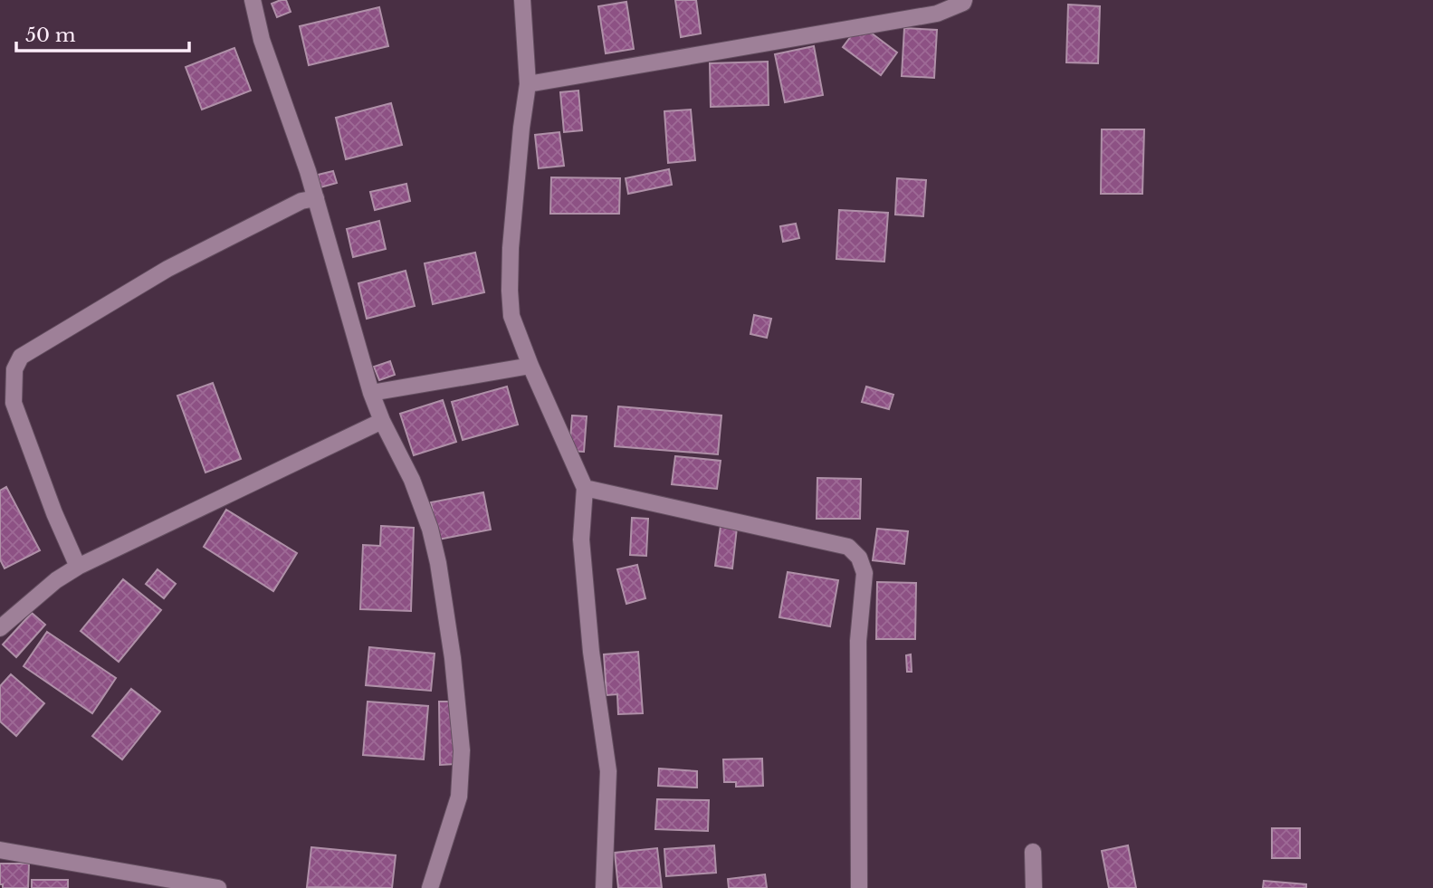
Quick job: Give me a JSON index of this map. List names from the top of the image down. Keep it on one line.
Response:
{"scale_bar":"50 m"}
